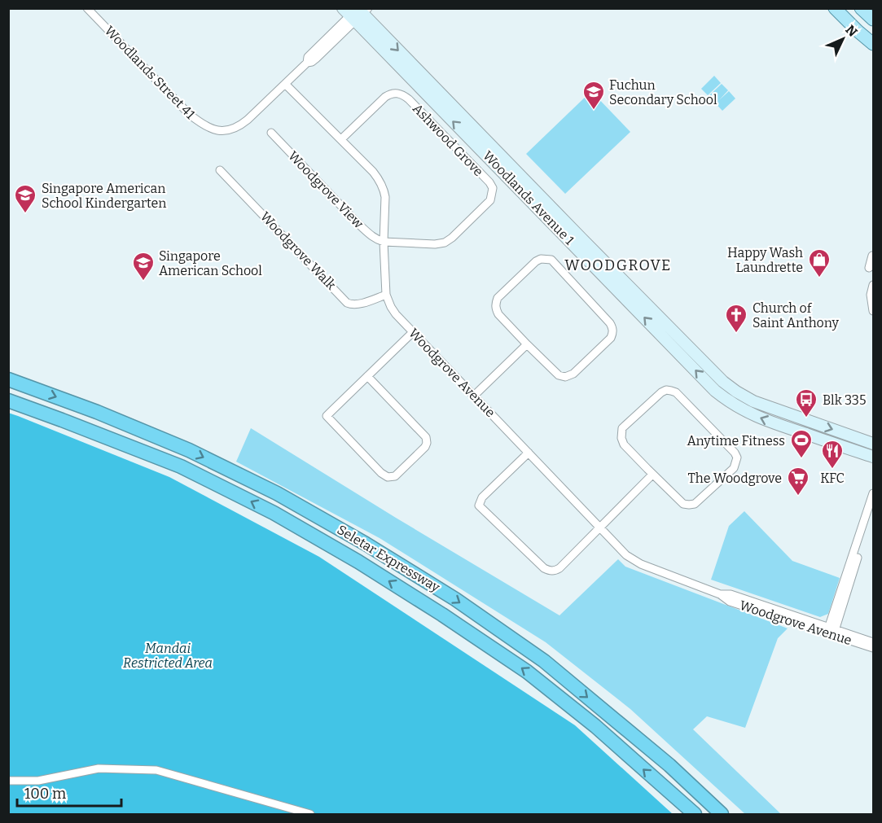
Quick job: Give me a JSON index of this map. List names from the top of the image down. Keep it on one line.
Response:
{"streets":{"highway":["Seletar Expressway"],"main road":["Woodlands Avenue 1"],"street":["Woodlands Street 41","Ashwood Grove","Woodgrove View","Woodgrove Walk","Woodgrove Avenue"]},"crossings":[["Woodlands Street 41","Woodlands Avenue 1"],["Woodlands Street 41","Woodgrove Avenue"],["Ashwood Grove","Woodgrove View"],["Ashwood Grove","Woodgrove Avenue"],["Woodgrove View","Woodgrove Avenue"],["Woodgrove Walk","Woodgrove Avenue"]],"districts":["WOODGROVE"],"parks":["Mandai Restricted Area"],"places":{"school or university":["Fuchun Secondary School","Singapore American School Kindergarten","Singapore American School"],"shop":["Happy Wash Laundrette"],"church":["Church of Saint Anthony"],"bus stop":["Blk 335"],"sports":["Anytime Fitness"],"restaurant":["KFC"],"supermarket":["The Woodgrove"]},"scale_bar":"100 m","north":"top right"}
